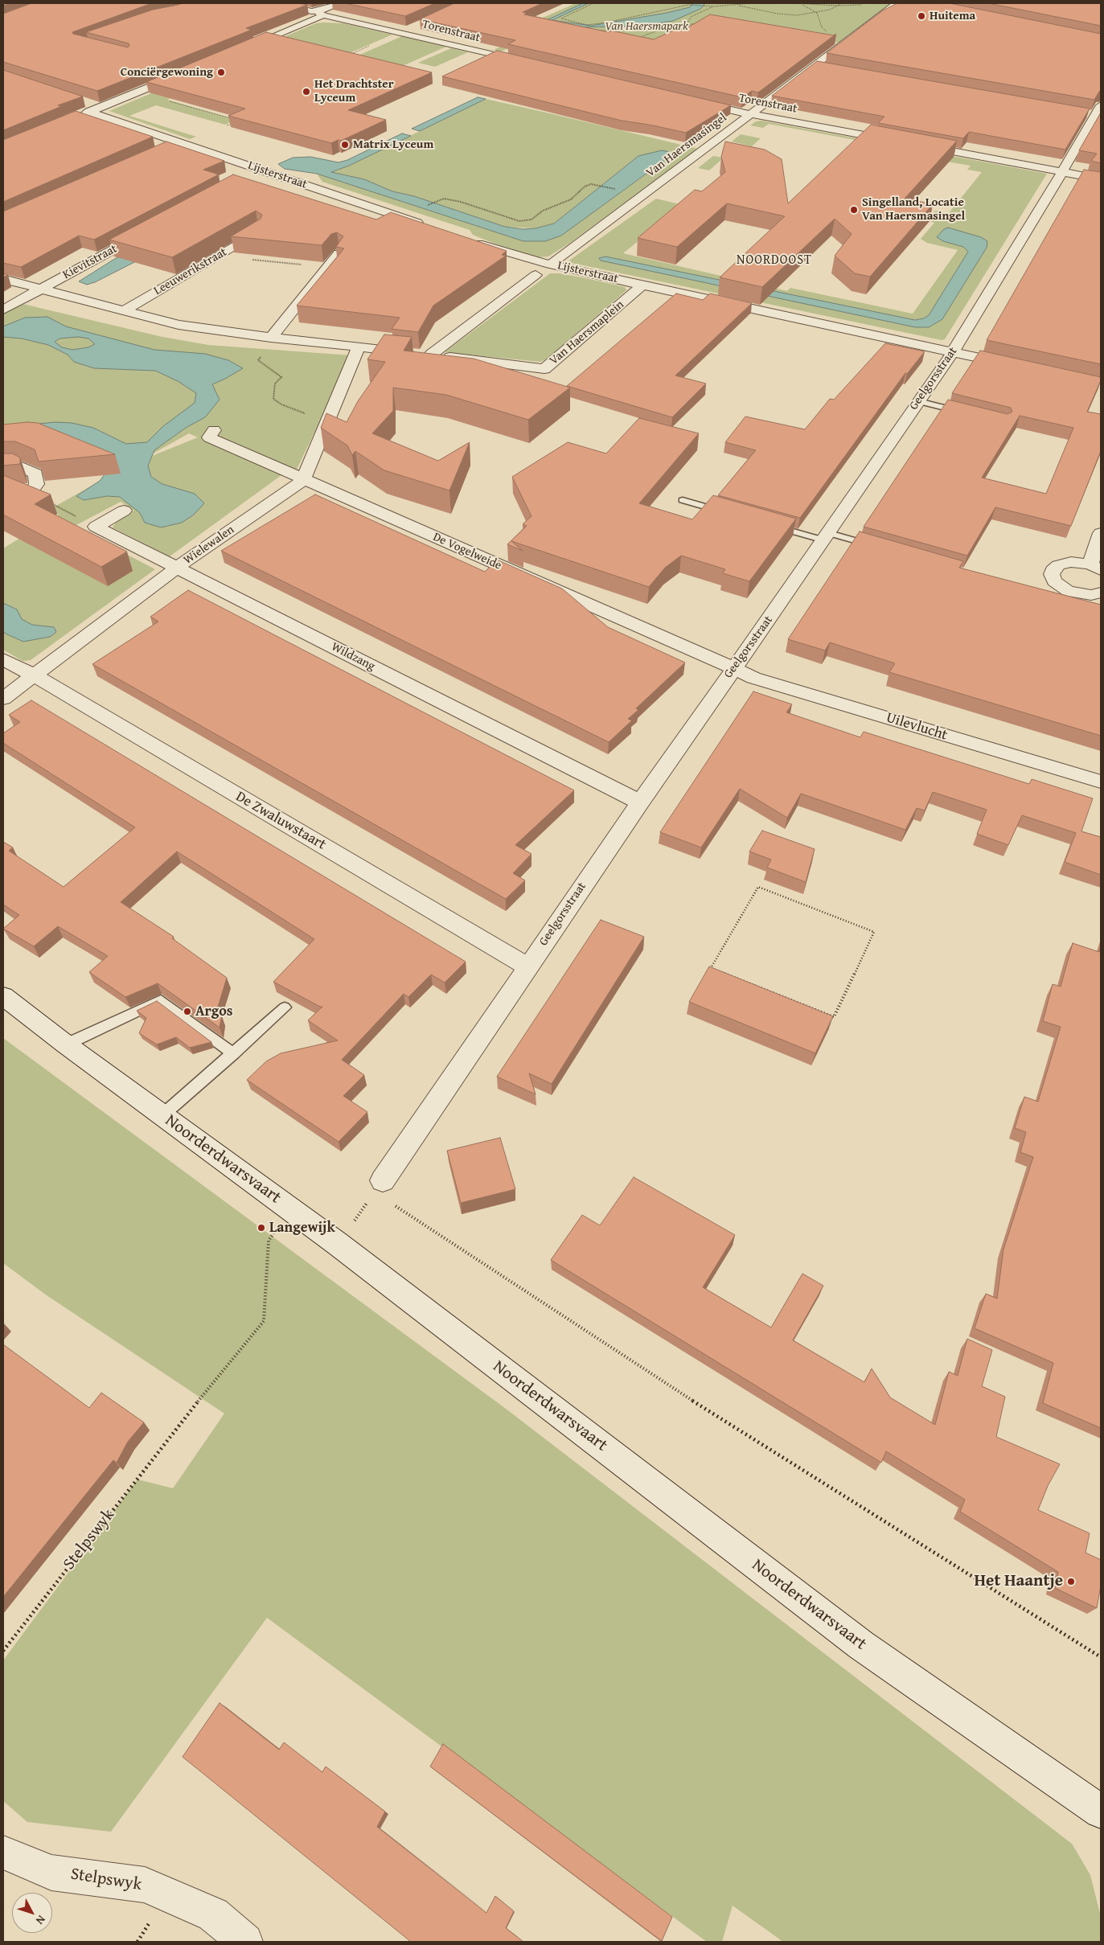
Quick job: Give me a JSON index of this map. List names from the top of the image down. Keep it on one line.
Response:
{"streets":{"street":["Torenstraat","Van Haersmasingel","Lijsterstraat","Kievitstraat","Leeuwerikstraat","Van Haersmaplein","Geelgorsstraat","Wielewalen","De Vogelweide","Wildzang","Uilevlucht","De Zwaluwstaart","Noorderdwarsvaart","Stelpswyk"]},"crossings":[["Torenstraat","Van Haersmasingel"],["Van Haersmasingel","Lijsterstraat"],["Lijsterstraat","Van Haersmaplein"],["Lijsterstraat","Geelgorsstraat"],["Geelgorsstraat","De Vogelweide"],["Geelgorsstraat","Wildzang"],["Geelgorsstraat","Uilevlucht"],["Geelgorsstraat","De Zwaluwstaart"],["Wielewalen","De Vogelweide"],["Wielewalen","Wildzang"],["Wielewalen","De Zwaluwstaart"],["De Vogelweide","Uilevlucht"],["Noorderdwarsvaart","Stelpswyk"]],"districts":["NOORDOOST"],"parks":["Van Haersmapark"],"places":["Huitema","Conciërgewoning","Het Drachtster Lyceum","Matrix Lyceum","Singelland, Locatie Van Haersmasingel","Argos","Langewijk","Het Haantje"],"north":"bottom right"}
